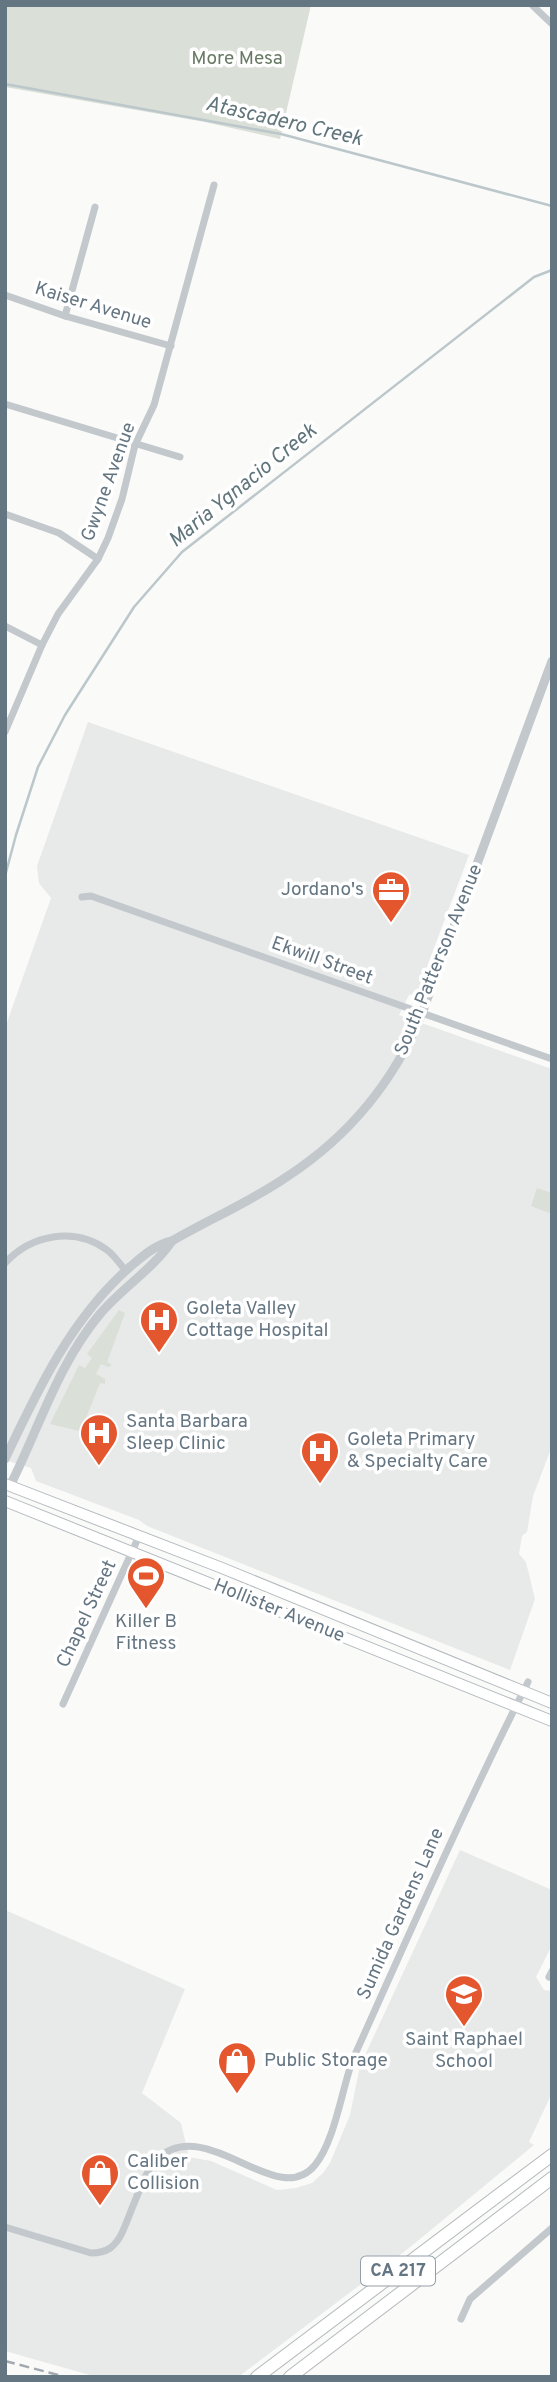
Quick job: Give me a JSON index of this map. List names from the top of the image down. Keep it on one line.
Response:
{"streets":{"highway":["CA 217"],"main road":["Hollister Avenue"],"street":["Kaiser Avenue","Gwyne Avenue","South Patterson Avenue","Ekwill Street","Chapel Street","Sumida Gardens Lane"]},"crossings":[["Kaiser Avenue","Gwyne Avenue"],["South Patterson Avenue","Ekwill Street"],["South Patterson Avenue","Hollister Avenue"],["Hollister Avenue","Chapel Street"],["Hollister Avenue","Sumida Gardens Lane"]],"water":["Atascadero Creek","Maria Ygnacio Creek"],"parks":["More Mesa"],"places":{"office":["Jordano's"],"hospital":["Goleta Valley Cottage Hospital","Santa Barbara Sleep Clinic","Goleta Primary & Specialty Care"],"sports":["Killer B Fitness"],"school or university":["Saint Raphael School"],"shop":["Public Storage","Caliber Collision"]}}
